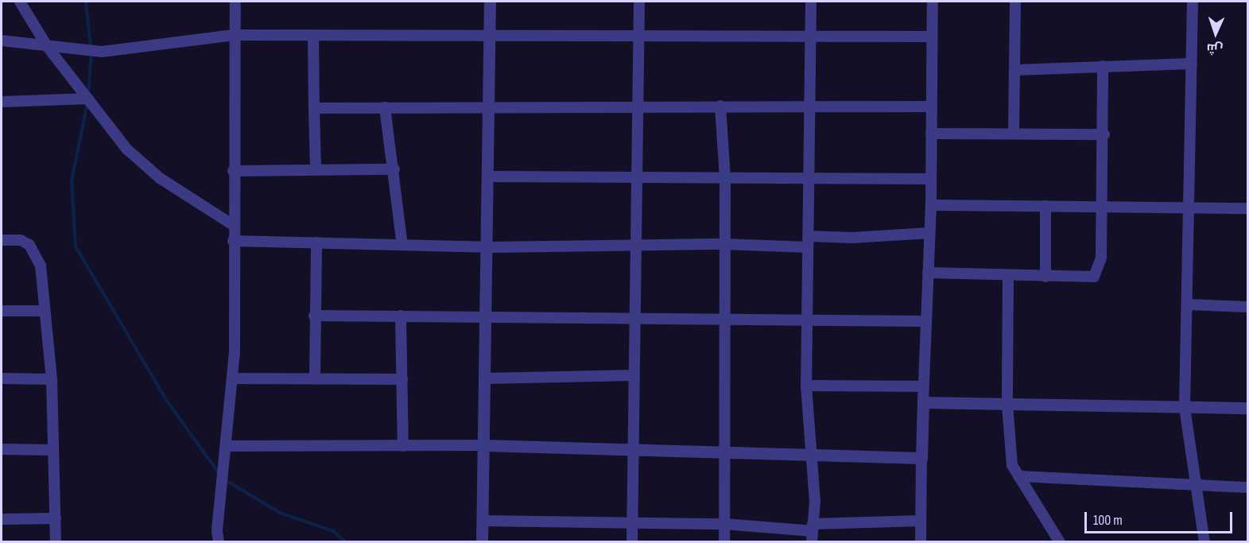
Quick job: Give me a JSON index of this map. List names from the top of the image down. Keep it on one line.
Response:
{"scale_bar":"100 m","north":"bottom"}
